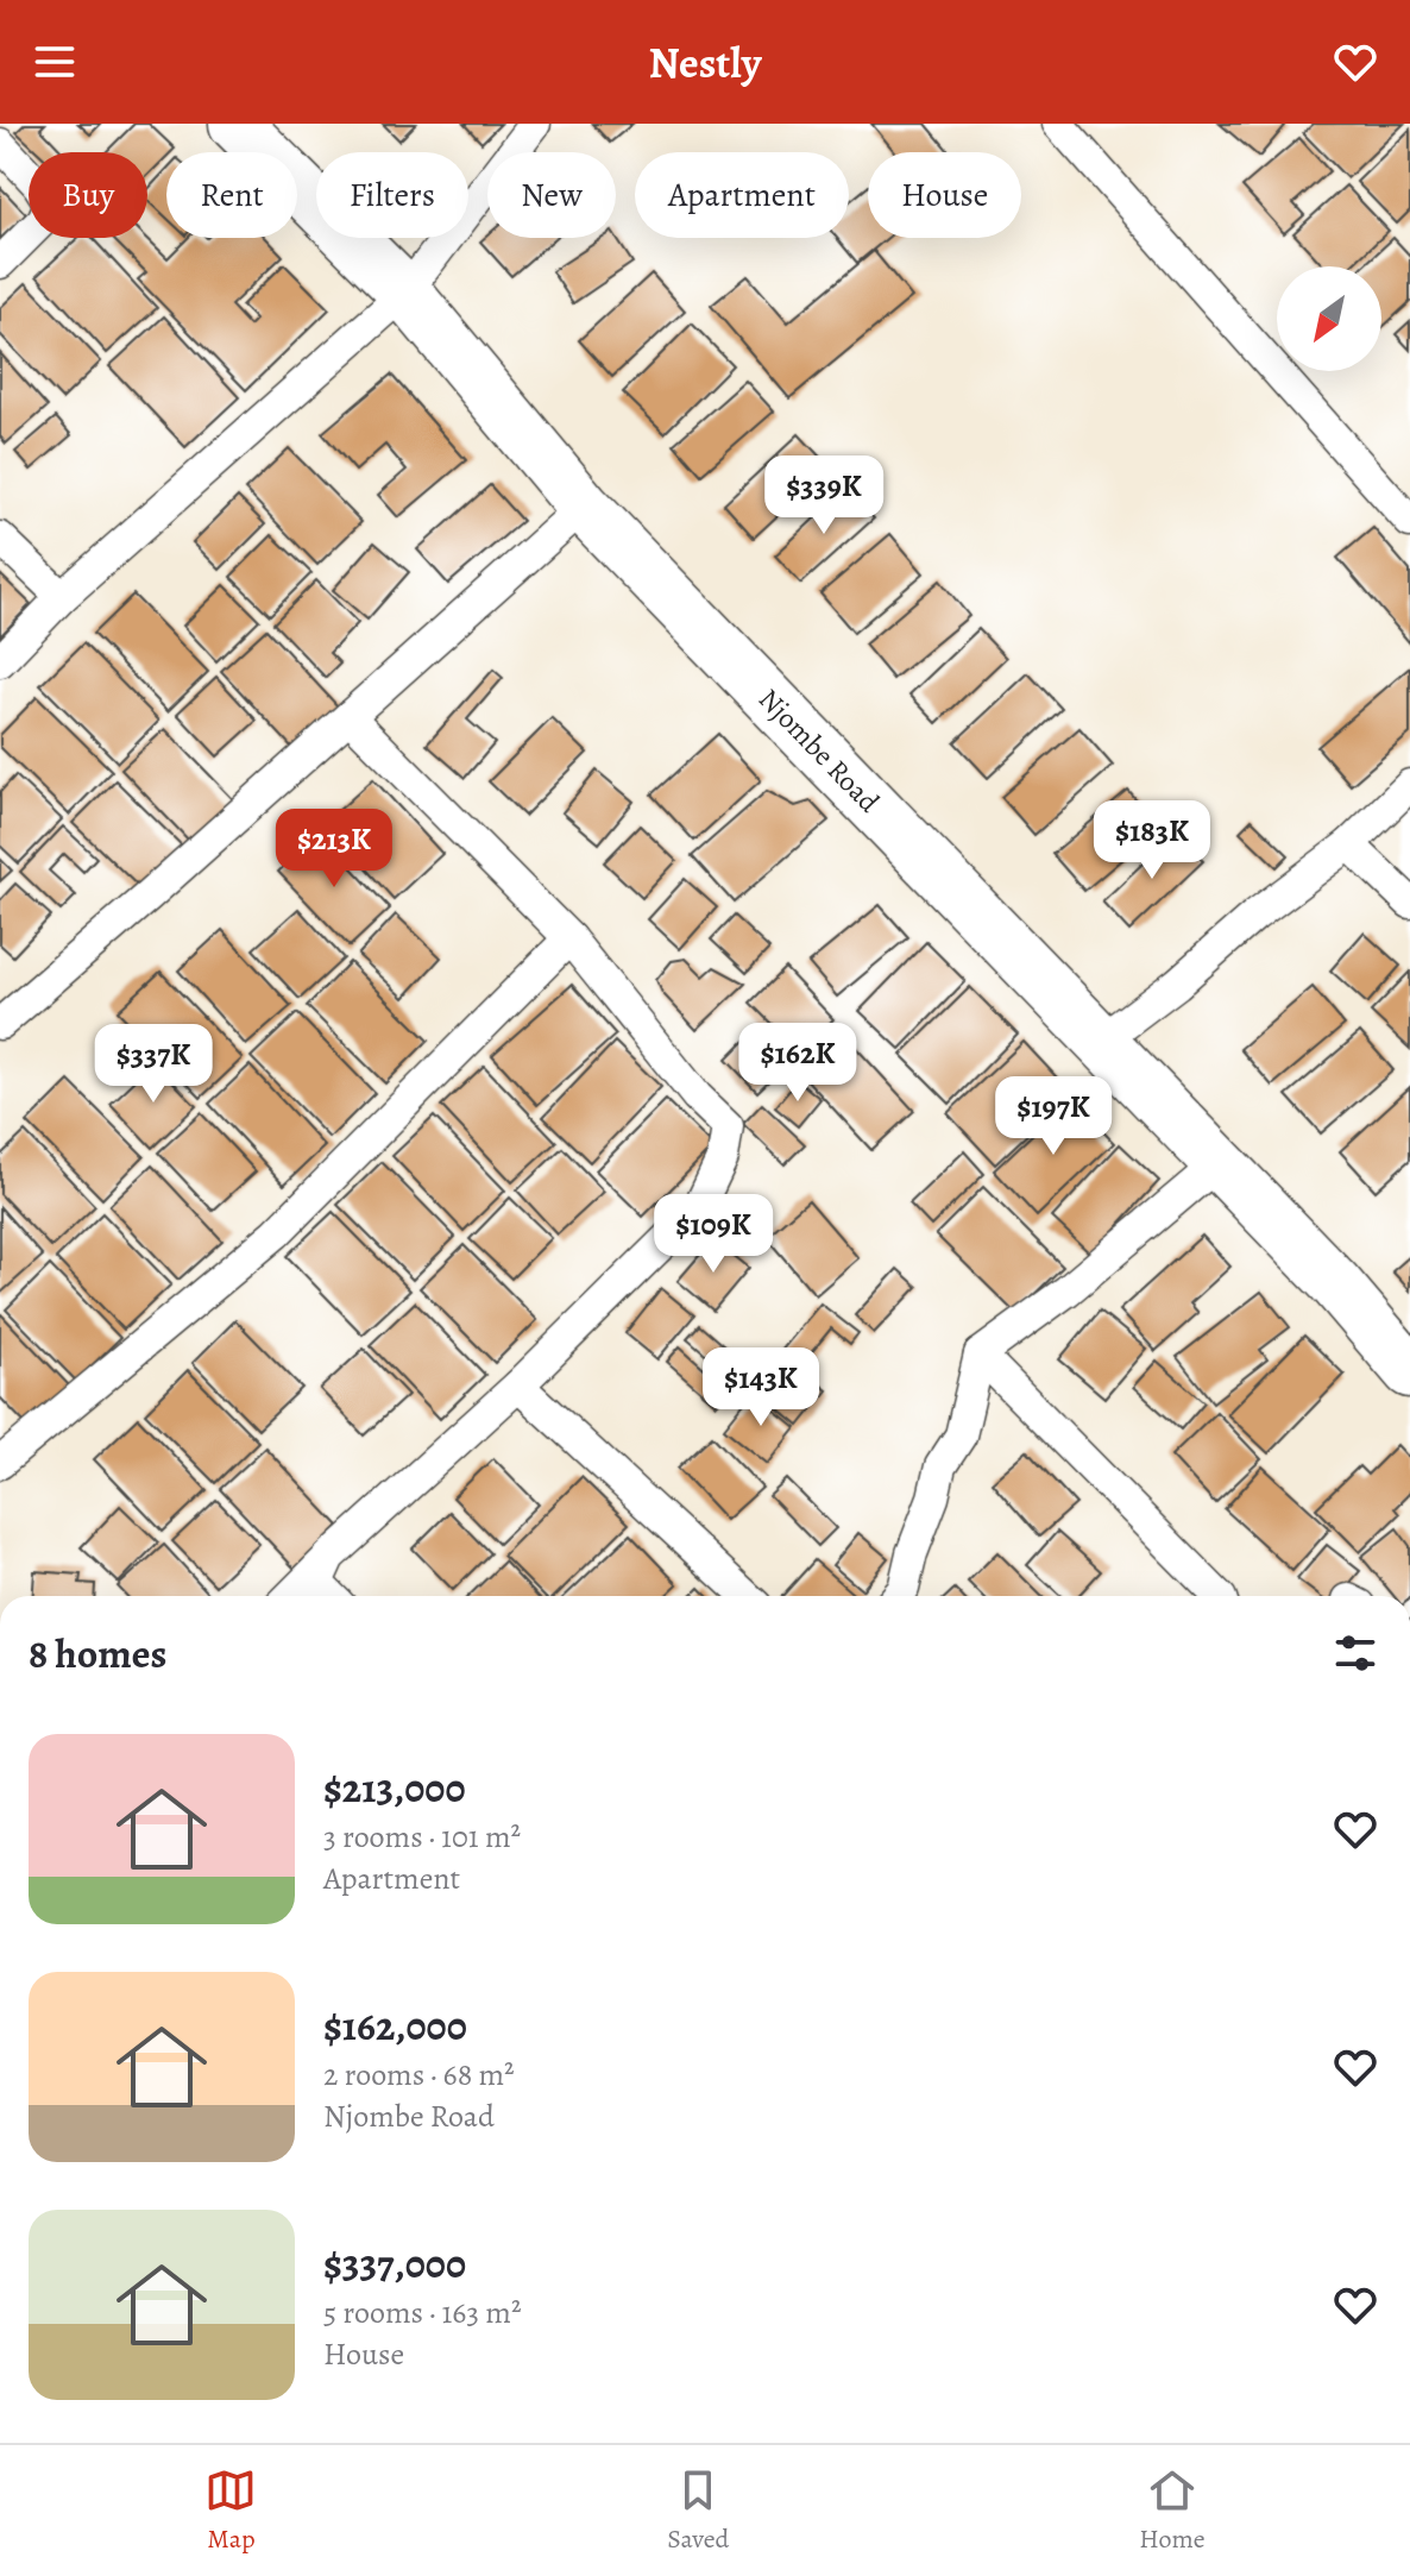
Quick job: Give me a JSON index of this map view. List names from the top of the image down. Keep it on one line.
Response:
{"streets":{"highway":["Njombe Road"]},"north":"bottom left","page":{"header":"Nestly","chip":["Buy","Rent","Filters","New","Apartment","House"],"price":["$339K","$183K","$213K","$162K","$337K","$197K","$109K","$143K"],"heading":"8 homes","list":[{"name":"$213,000","note":"3 rooms · 101 m² · Apartment"},{"name":"$162,000","note":"2 rooms · 68 m² · Njombe Road"},{"name":"$337,000","note":"5 rooms · 163 m² · House"}],"tabs":["Map","Saved","Home"]}}
